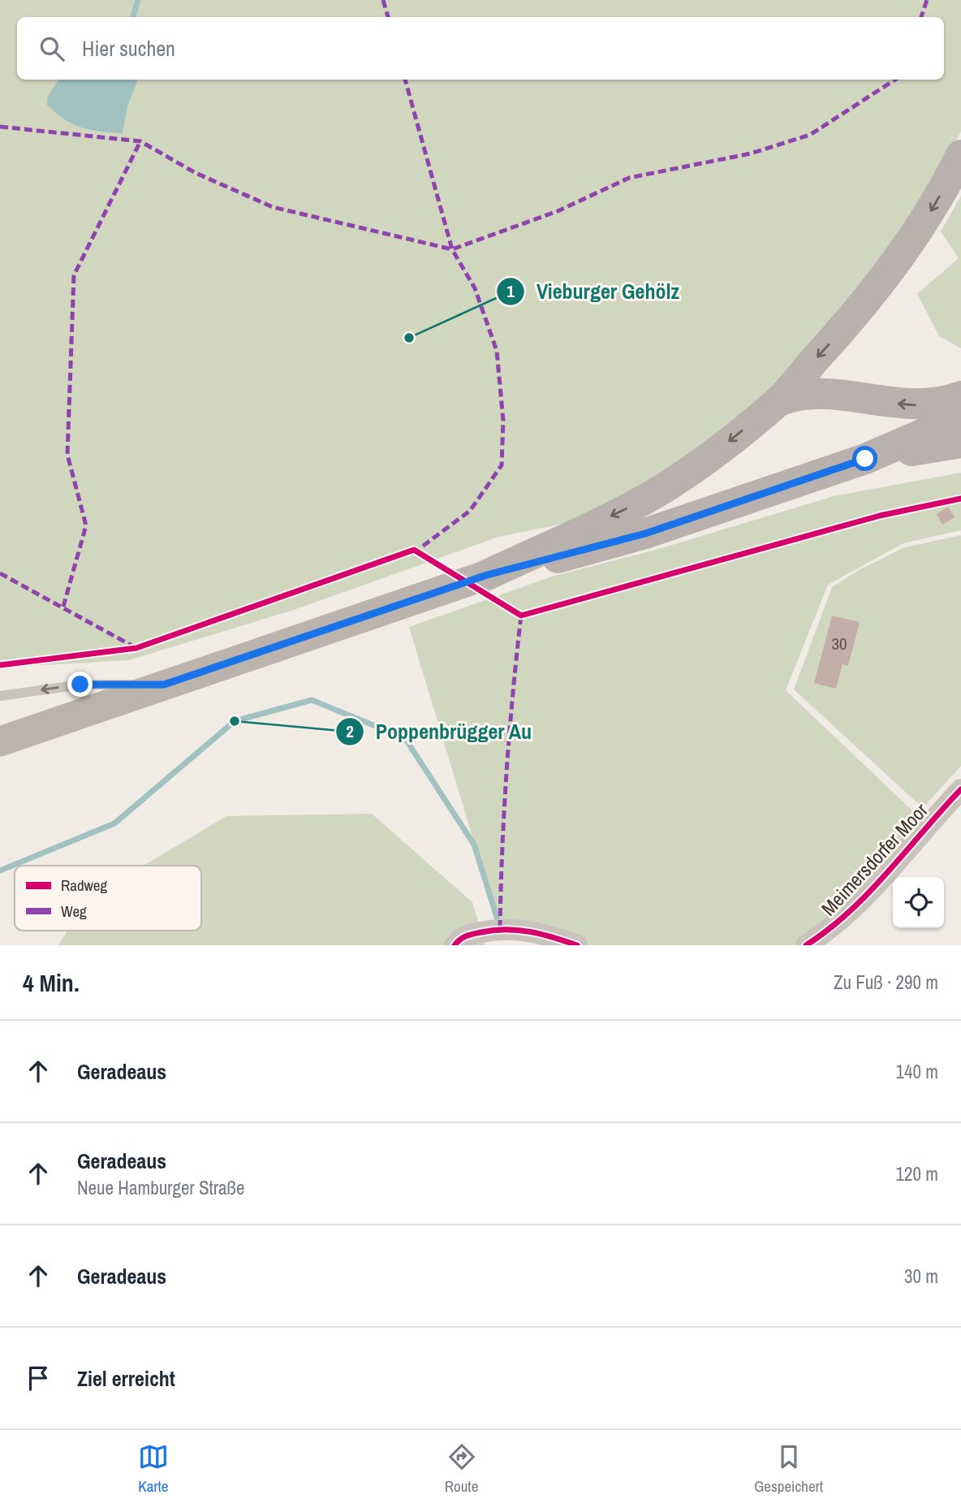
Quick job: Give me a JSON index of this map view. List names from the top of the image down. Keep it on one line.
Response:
{"streets":{"street":["Meimersdorfer Moor"]},"places":["Vieburger Gehölz","Poppenbrügger Au"],"house_numbers":["30"],"legend":["Radweg","Weg"],"page":{"search":"Hier suchen","heading":["4 Min.","Zu Fuß · 290 m"],"list":[["Geradeaus","140 m"],["Geradeaus","Neue Hamburger Straße","120 m"],["Geradeaus","30 m"],"Ziel erreicht"],"nav":["Karte","Route","Gespeichert"]}}
